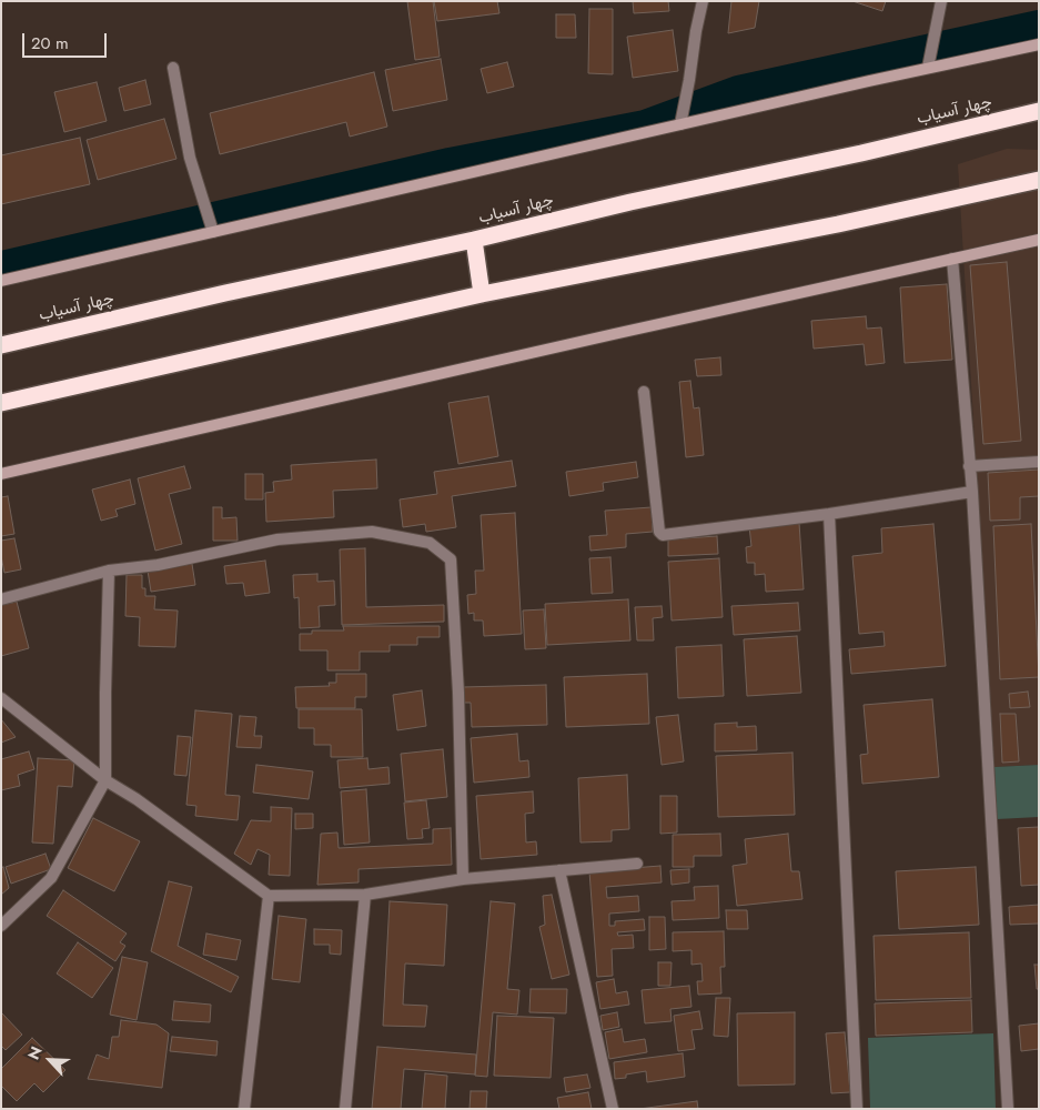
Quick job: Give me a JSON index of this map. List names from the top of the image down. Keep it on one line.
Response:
{"streets":{"highway":["چهار آسیاب"]},"scale_bar":"20 m","north":"top left"}
